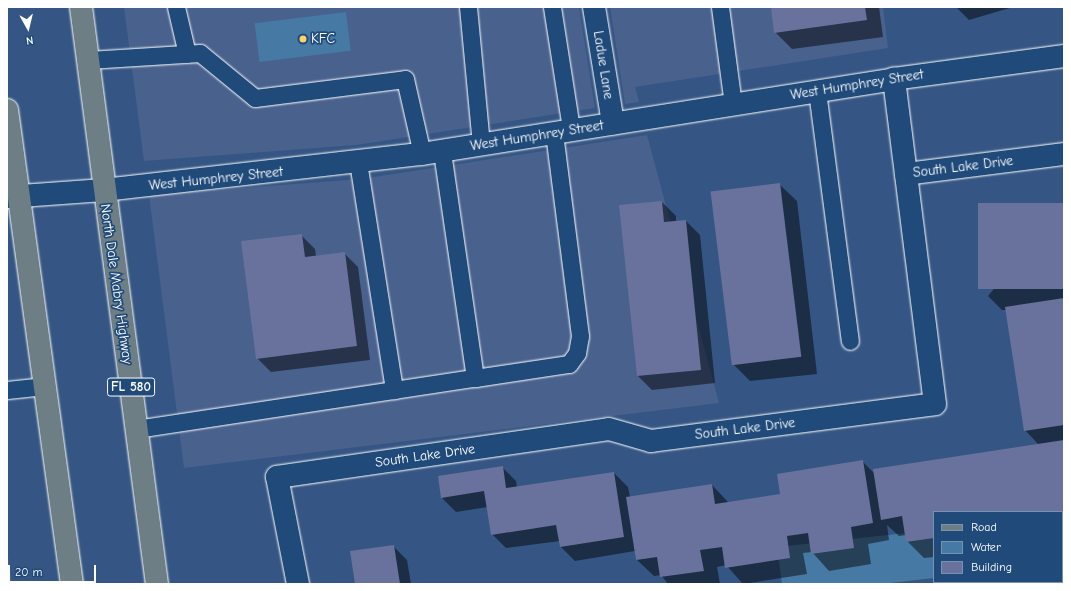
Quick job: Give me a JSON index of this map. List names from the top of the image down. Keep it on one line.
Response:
{"streets":{"main road":["North Dale Mabry Highway","FL 580"],"street":["Ladue Lane","West Humphrey Street","South Lake Drive"]},"crossings":[["Ladue Lane","West Humphrey Street"],["West Humphrey Street","North Dale Mabry Highway"]],"places":["KFC"],"legend":["Road","Water","Building"],"scale_bar":"20 m","north":"bottom"}
